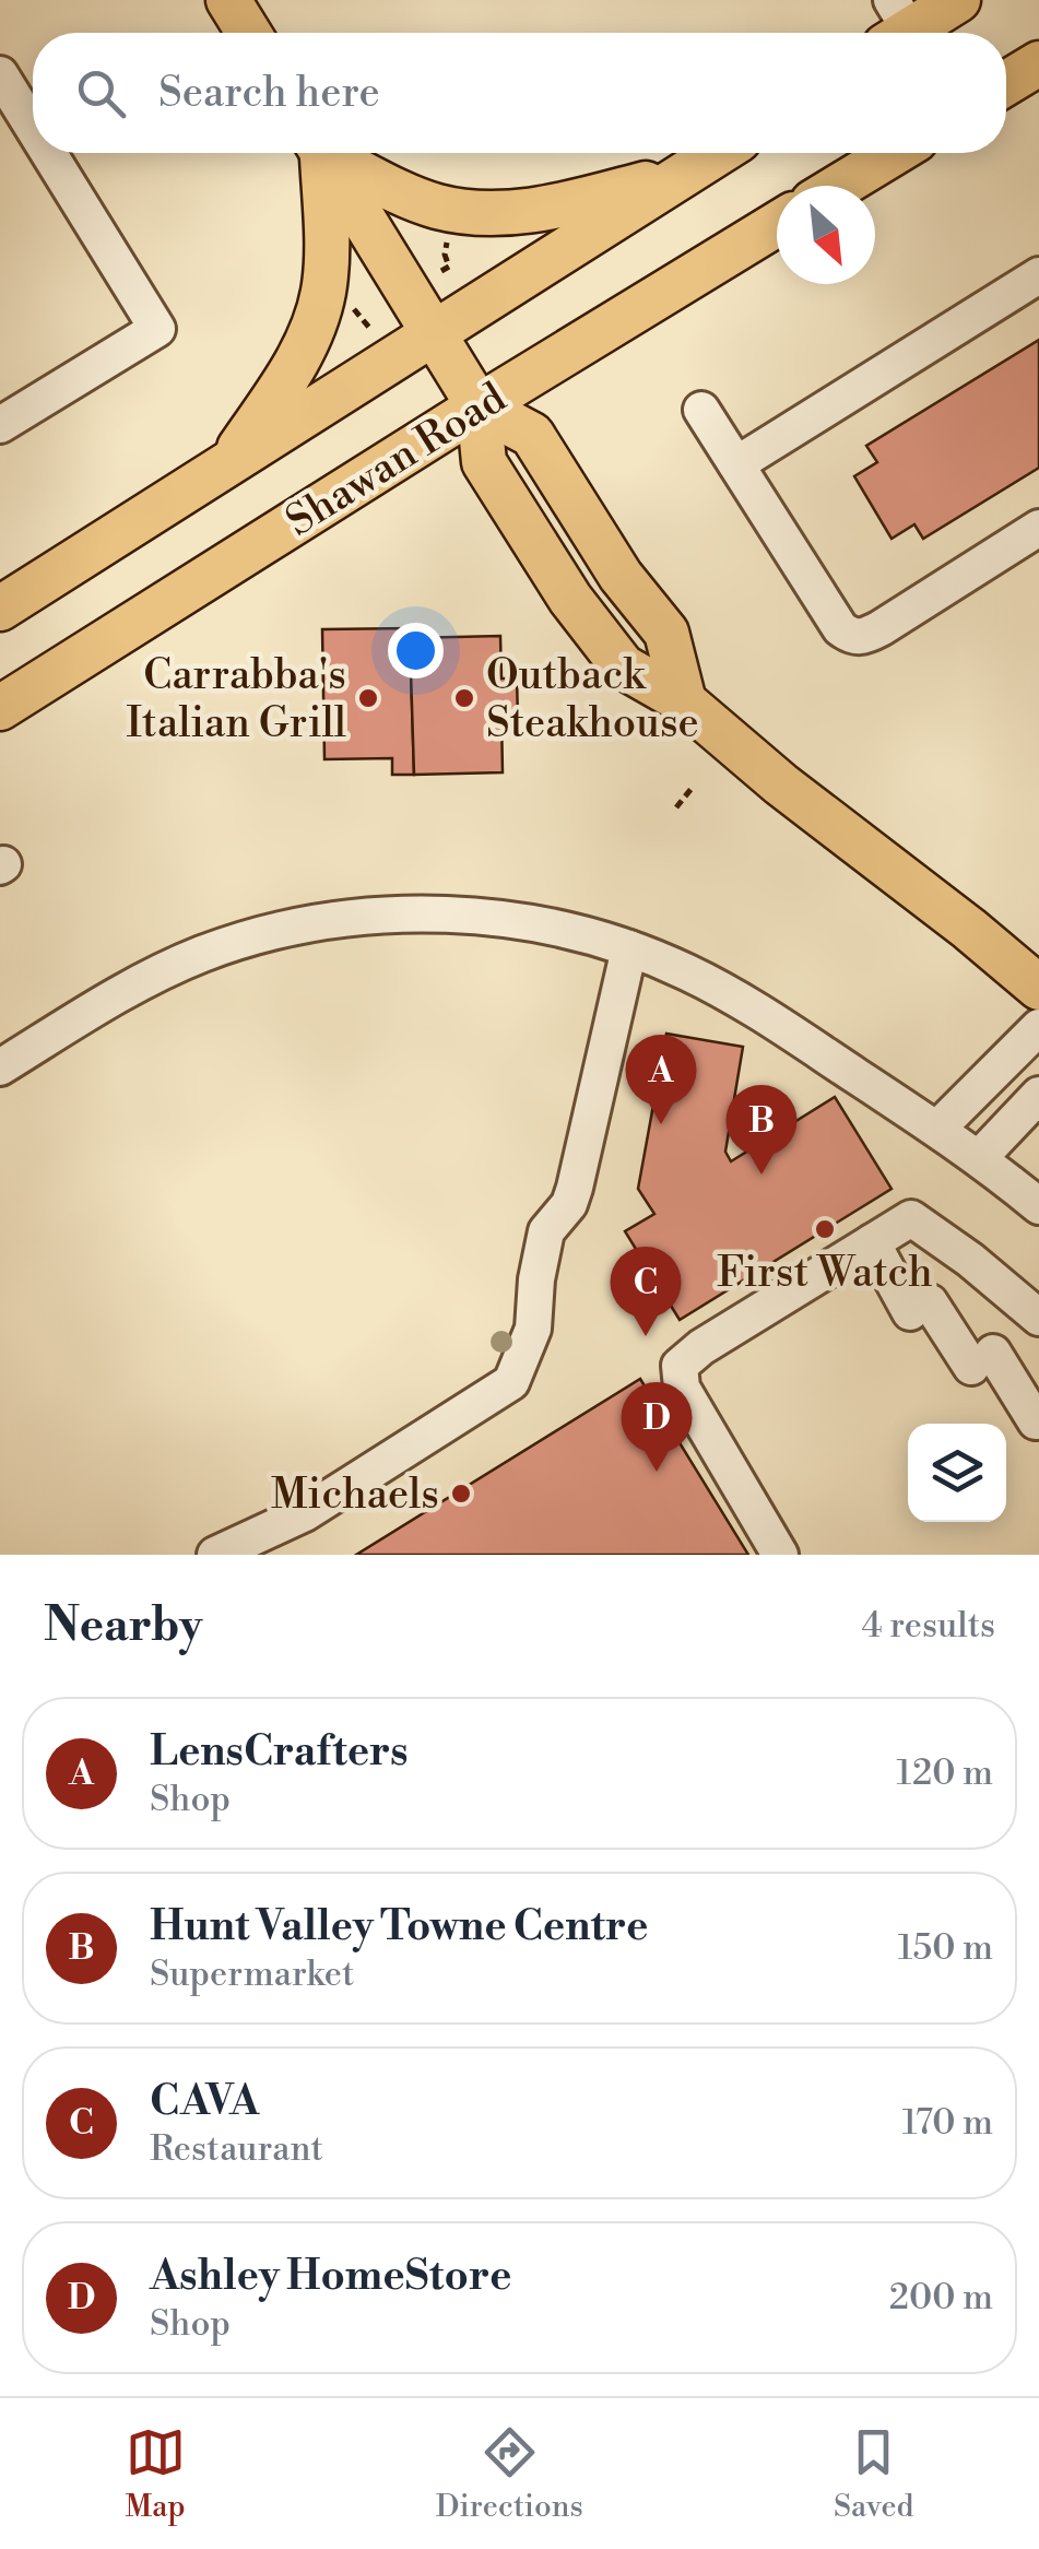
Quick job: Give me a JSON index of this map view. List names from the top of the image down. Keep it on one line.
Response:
{"streets":{"main road":["Shawan Road"]},"places":["Carrabba's Italian Grill","Outback Steakhouse","First Watch","Michaels"],"north":"bottom right","page":{"search":"Search here","pins":["A","B","C","D"],"heading":["Nearby","4 results"],"list":[{"mark":"A","name":"LensCrafters","note":"Shop","value":"120 m"},{"mark":"B","name":"Hunt Valley Towne Centre","note":"Supermarket","value":"150 m"},{"mark":"C","name":"CAVA","note":"Restaurant","value":"170 m"},{"mark":"D","name":"Ashley HomeStore","note":"Shop","value":"200 m"}],"nav":["Map","Directions","Saved"]}}
